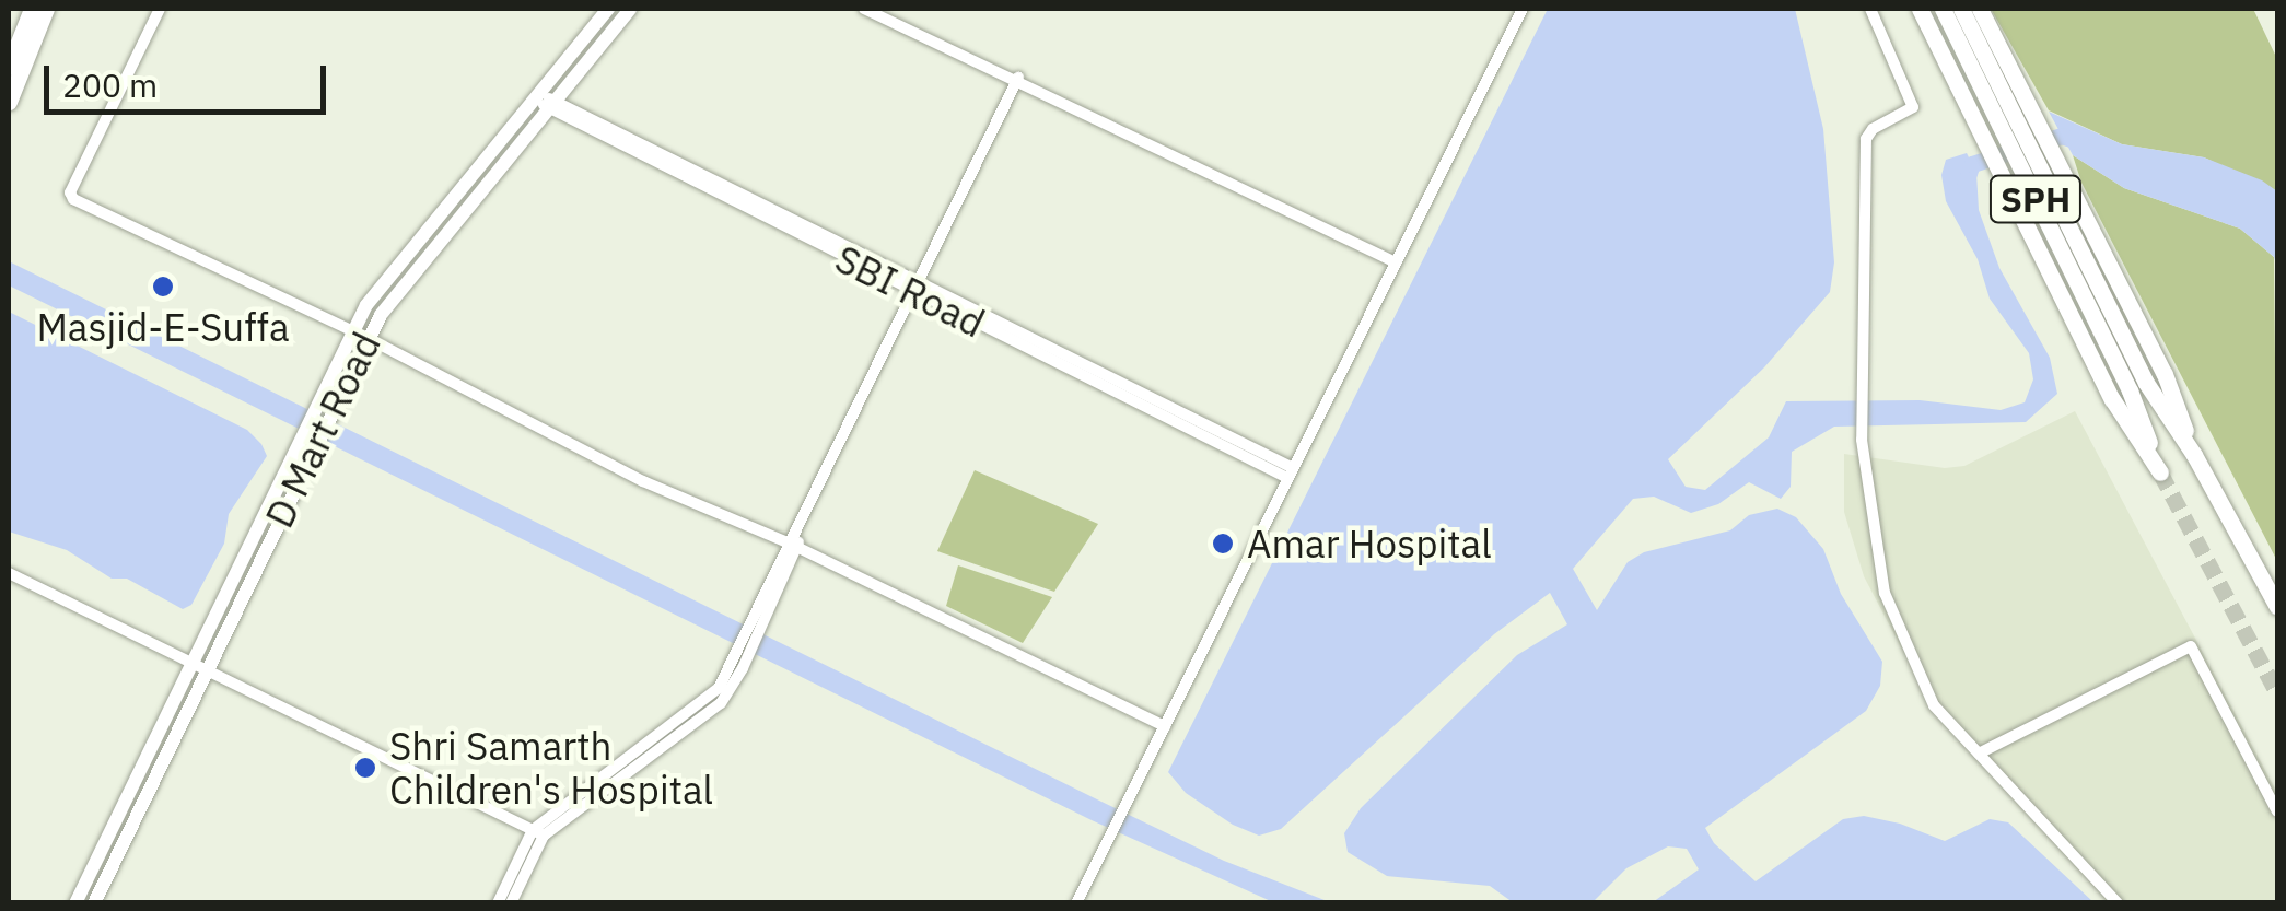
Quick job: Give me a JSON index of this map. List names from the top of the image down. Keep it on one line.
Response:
{"streets":{"highway":["SPH"],"main road":["D Mart Road"],"street":["SBI Road"]},"crossings":[["SBI Road","D Mart Road"]],"places":["Masjid-E-Suffa","Amar Hospital","Shri Samarth Children's Hospital"],"scale_bar":"200 m"}
